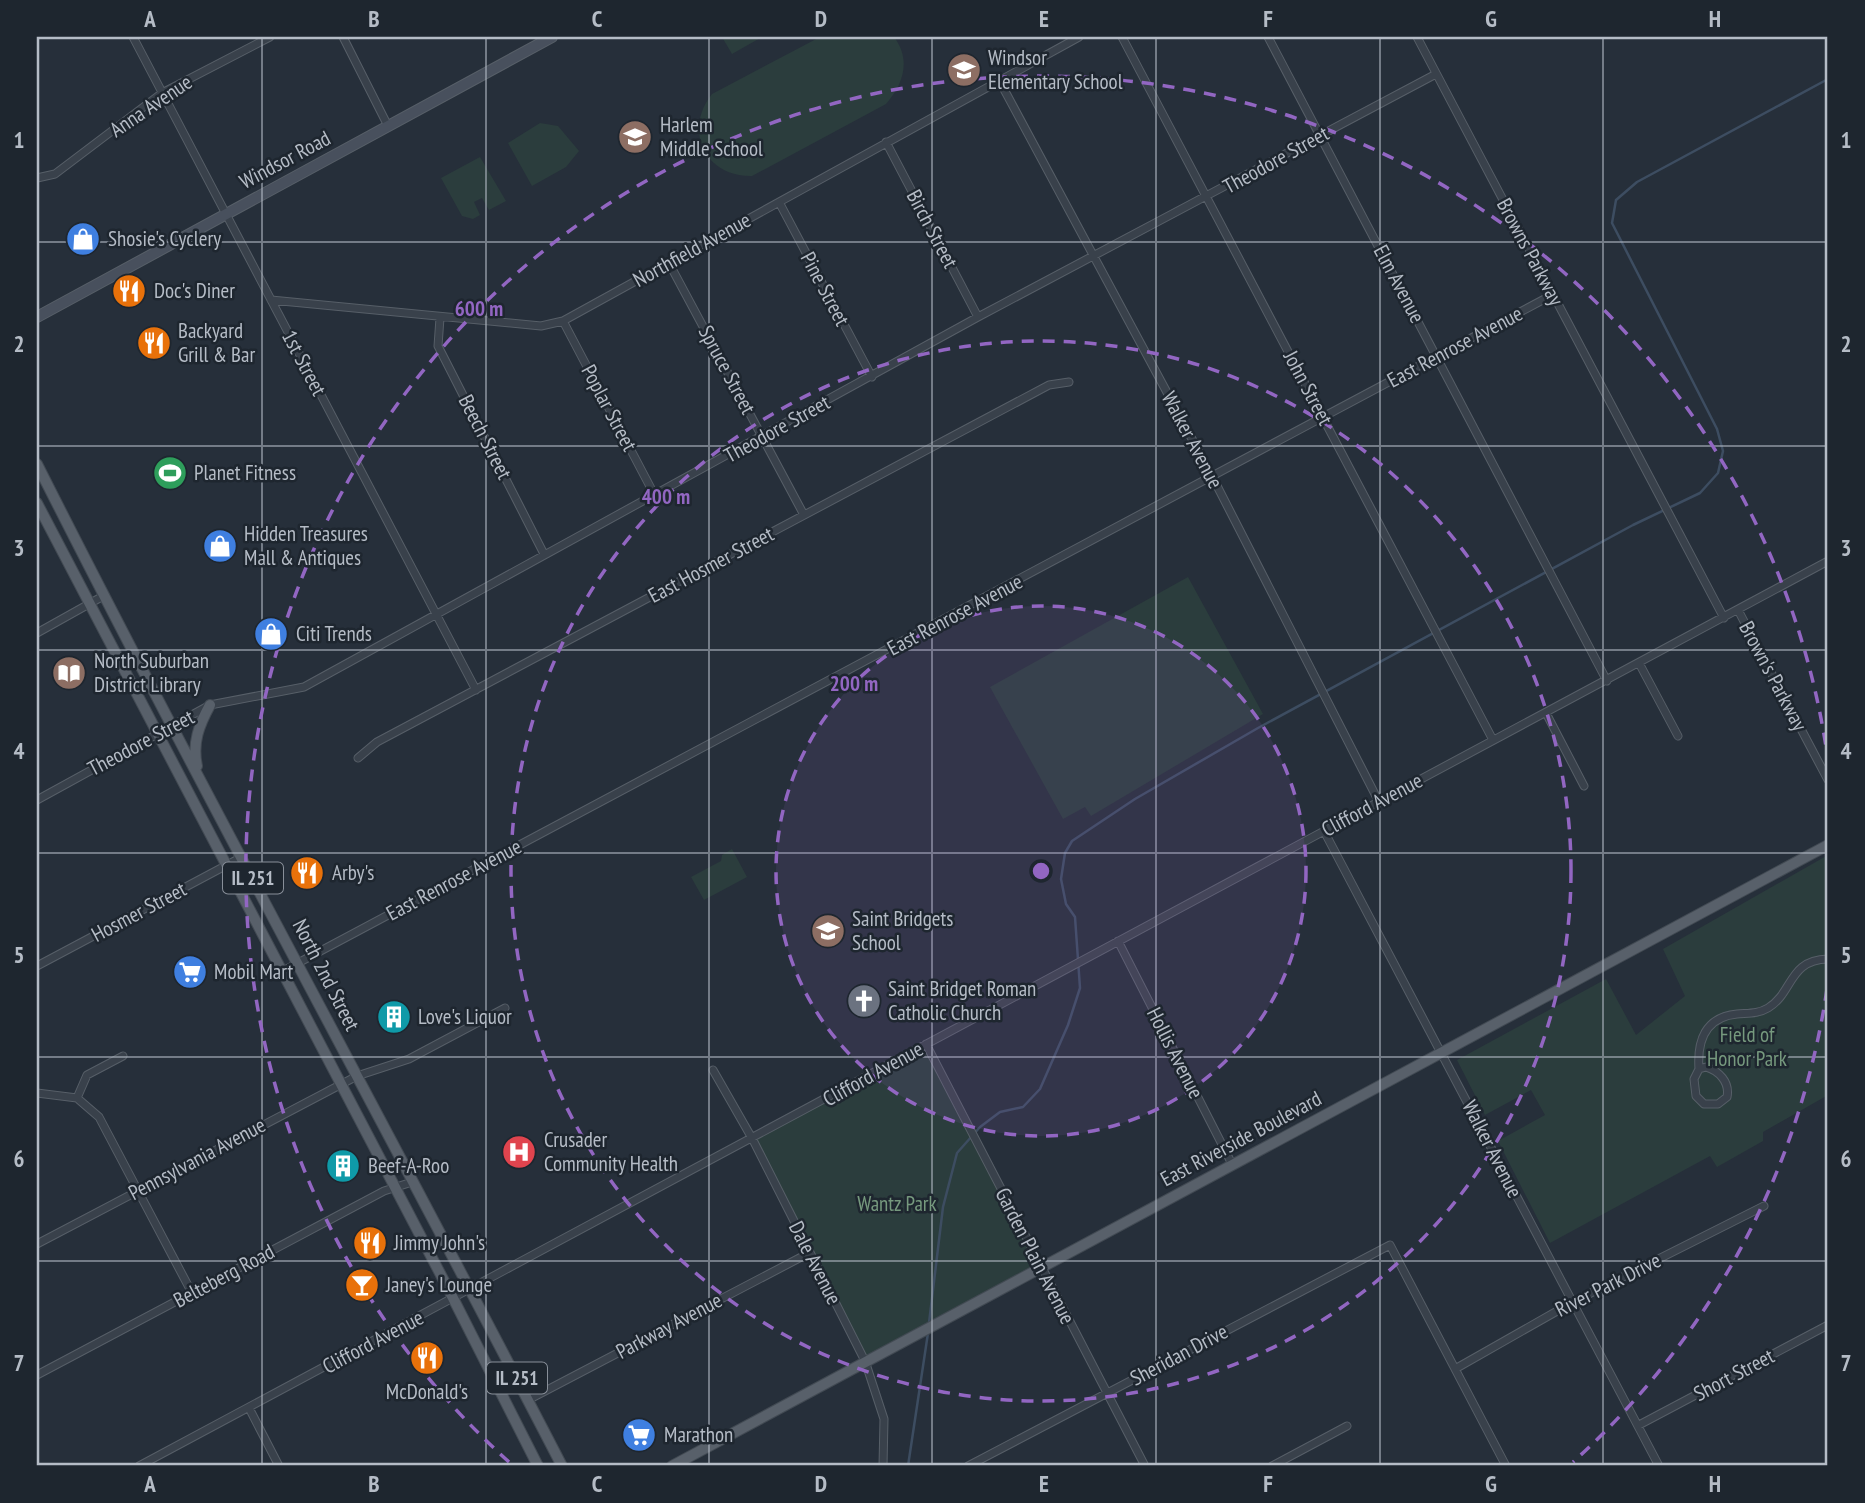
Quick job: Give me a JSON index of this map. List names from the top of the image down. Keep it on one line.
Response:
{"streets":{"main road":["IL 251","North 2nd Street","East Riverside Boulevard"],"street":["Anna Avenue","Windsor Road","Theodore Street","Birch Street","Northfield Avenue","Browns Parkway","Elm Avenue","Pine Street","East Renrose Avenue","1st Street","Spruce Street","John Street","Poplar Street","Beech Street","Walker Avenue","East Hosmer Street","Brown's Parkway","Clifford Avenue","Hosmer Street","Hollis Avenue","Pennsylvania Avenue","Garden Plain Avenue","Dale Avenue","Belteberg Road","River Park Drive","Parkway Avenue","Sheridan Drive","Short Street"]},"crossings":[["Anna Avenue","1st Street"],["Windsor Road","1st Street"],["Theodore Street","Birch Street"],["Theodore Street","Browns Parkway"],["Theodore Street","Elm Avenue"],["Theodore Street","Pine Street"],["Theodore Street","1st Street"],["Theodore Street","Spruce Street"],["Theodore Street","John Street"],["Theodore Street","Poplar Street"],["Theodore Street","Beech Street"],["Theodore Street","Walker Avenue"],["Theodore Street","North 2nd Street"],["Birch Street","Northfield Avenue"],["Northfield Avenue","Pine Street"],["Northfield Avenue","1st Street"],["Northfield Avenue","Spruce Street"],["Northfield Avenue","Poplar Street"],["Northfield Avenue","Beech Street"],["Northfield Avenue","Walker Avenue"],["Browns Parkway","East Renrose Avenue"],["Browns Parkway","Brown's Parkway"],["Elm Avenue","East Renrose Avenue"],["Elm Avenue","Clifford Avenue"],["East Renrose Avenue","John Street"],["East Renrose Avenue","Walker Avenue"],["East Renrose Avenue","North 2nd Street"],["1st Street","East Hosmer Street"],["Spruce Street","East Hosmer Street"],["John Street","Clifford Avenue"],["Walker Avenue","Clifford Avenue"],["Walker Avenue","East Riverside Boulevard"],["Walker Avenue","River Park Drive"],["Walker Avenue","Short Street"],["Brown's Parkway","Clifford Avenue"],["Clifford Avenue","North 2nd Street"],["Clifford Avenue","Hollis Avenue"],["Clifford Avenue","Garden Plain Avenue"],["Clifford Avenue","Dale Avenue"],["Hosmer Street","North 2nd Street"],["North 2nd Street","Pennsylvania Avenue"],["North 2nd Street","Belteberg Road"],["North 2nd Street","Parkway Avenue"],["Hollis Avenue","East Riverside Boulevard"],["East Riverside Boulevard","Garden Plain Avenue"],["East Riverside Boulevard","Dale Avenue"],["Garden Plain Avenue","Sheridan Drive"],["Dale Avenue","Parkway Avenue"],["River Park Drive","Sheridan Drive"]],"parks":["Field of Honor Park","Wantz Park"],"places":{"school or university":["Windsor Elementary School","Harlem Middle School","Saint Bridgets School"],"shop":["Shosie's Cyclery","Hidden Treasures Mall & Antiques","Citi Trends"],"restaurant":["Doc's Diner","Backyard Grill & Bar","Arby's","Jimmy John's","McDonald's"],"sports":["Planet Fitness"],"library":["North Suburban District Library"],"supermarket":["Mobil Mart","Marathon"],"church":["Saint Bridget Roman Catholic Church"],"building":["Love's Liquor","Beef-A-Roo"],"hospital":["Crusader Community Health"],"bar":["Janey's Lounge"]},"grid":{"columns":["A","B","C","D","E","F","G","H"],"rows":["1","2","3","4","5","6","7"]},"rings":["600 m","400 m","200 m"]}
